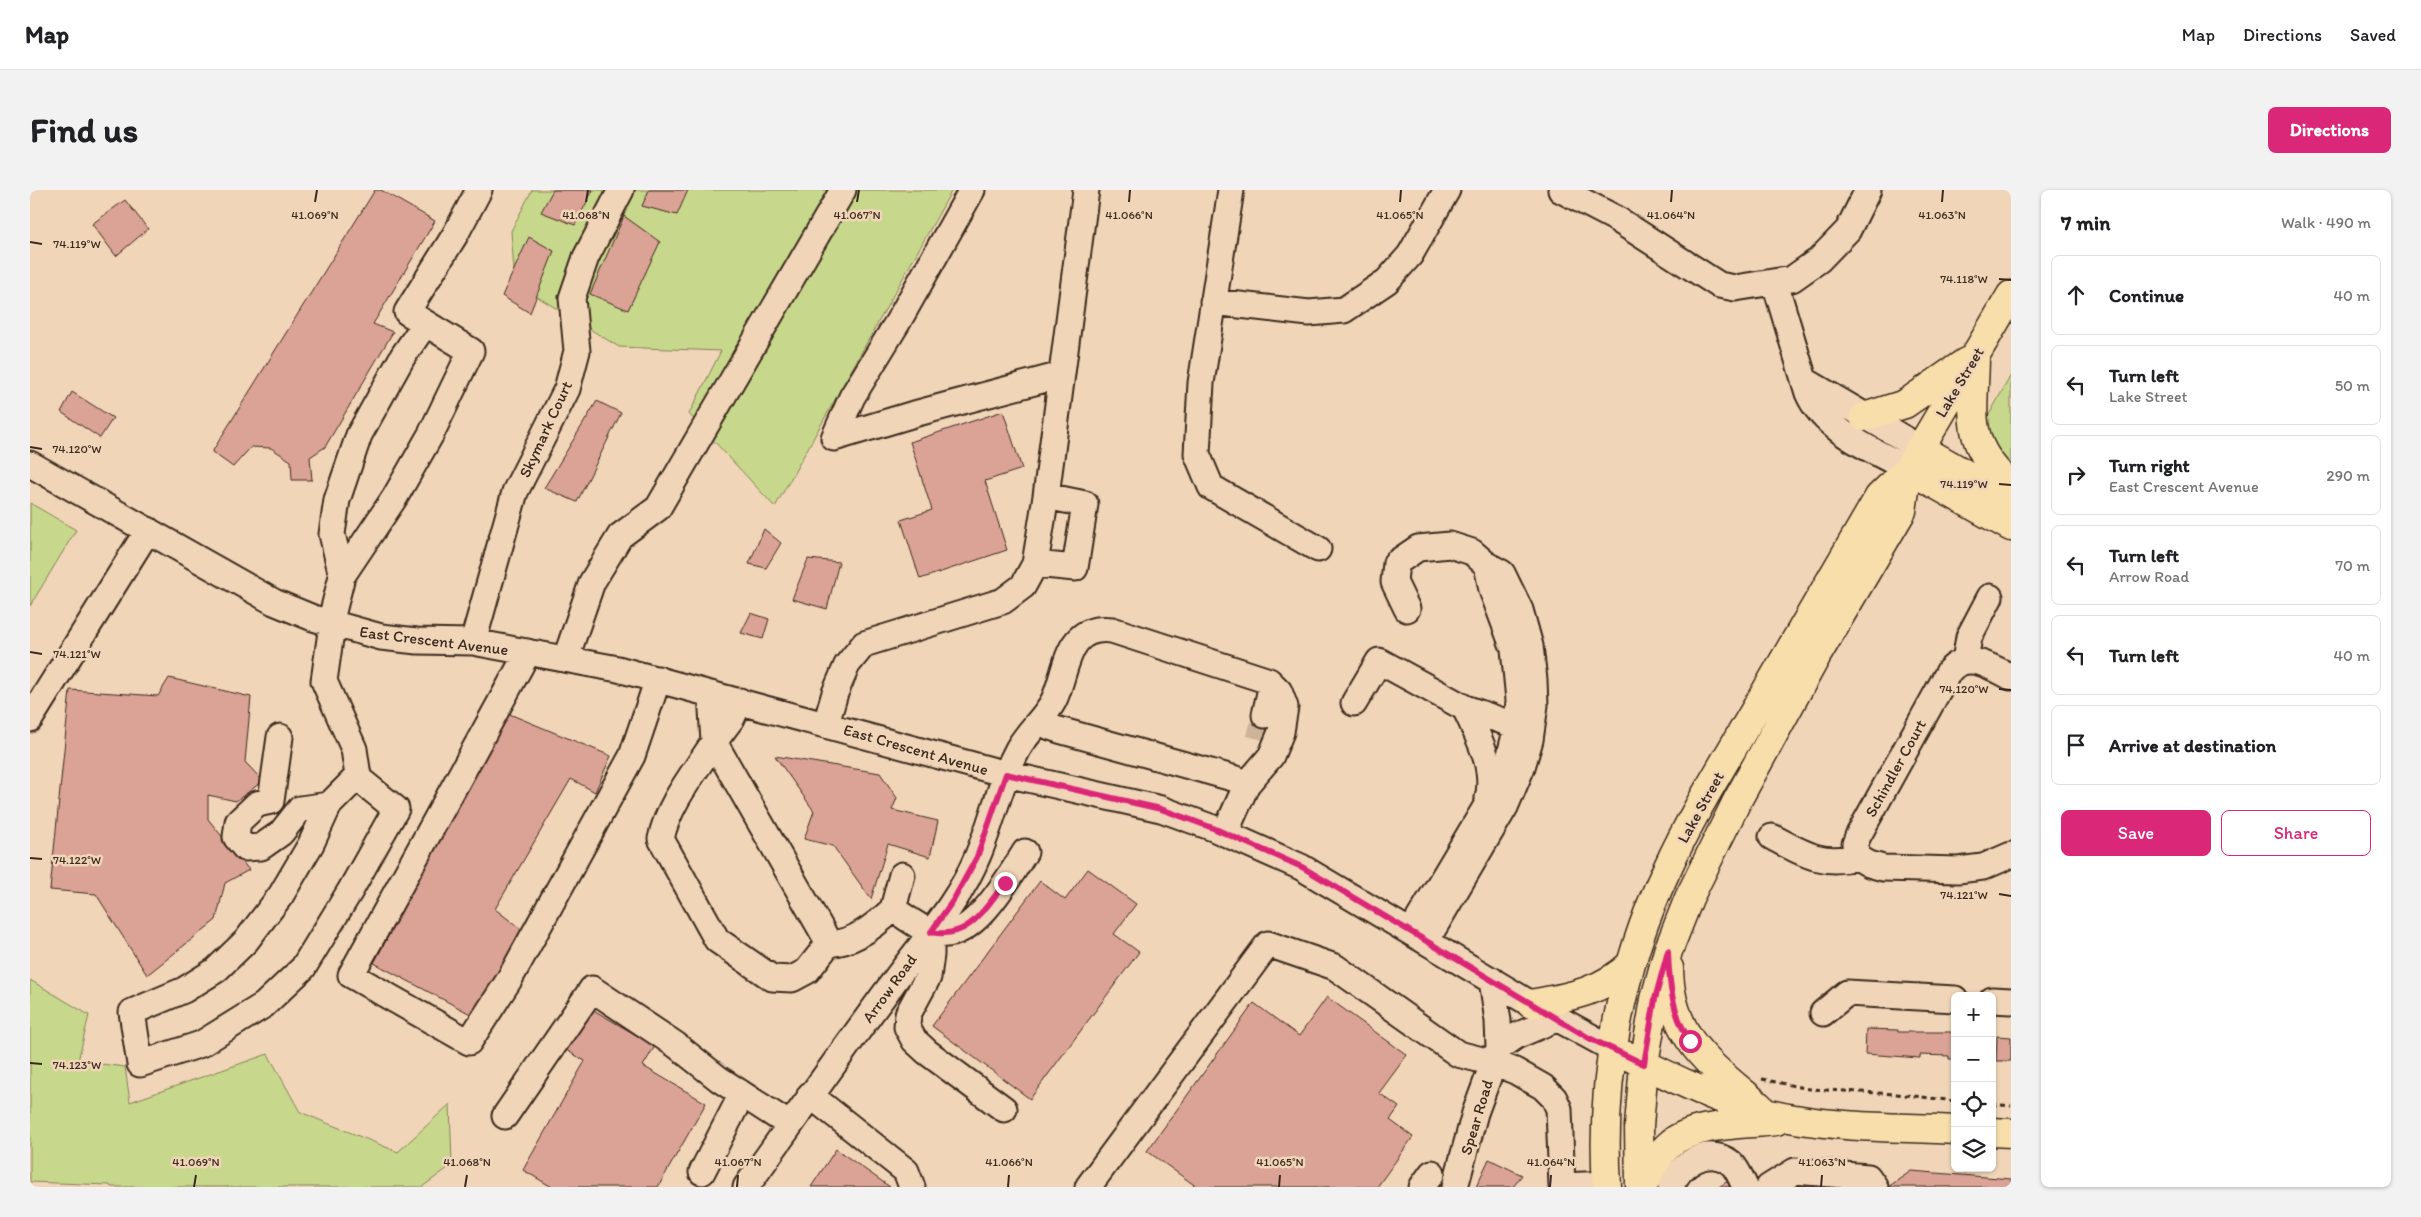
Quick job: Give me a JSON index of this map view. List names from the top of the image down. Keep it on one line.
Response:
{"streets":{"main road":["Lake Street","East Crescent Avenue"],"street":["Skymark Court","Schindler Court","Arrow Road","Spear Road"]},"crossings":[["Lake Street","East Crescent Avenue"],["Skymark Court","East Crescent Avenue"],["East Crescent Avenue","Arrow Road"]],"page":{"header":"Map","nav":["Map","Directions","Saved"],"buttons":["Directions",["Save","Share"]],"title":"Find us","heading":["7 min","Walk · 490 m"],"list":[["Continue","40 m"],["Turn left","Lake Street","50 m"],["Turn right","East Crescent Avenue","290 m"],["Turn left","Arrow Road","70 m"],["Turn left","40 m"],"Arrive at destination"],"map_buttons":["+","−"]},"coordinates":["41.069°N","41.068°N","41.067°N","41.066°N","41.065°N","41.064°N","41.063°N","74.119°W","74.118°W","74.120°W","74.121°W","74.122°W","74.123°W"]}
